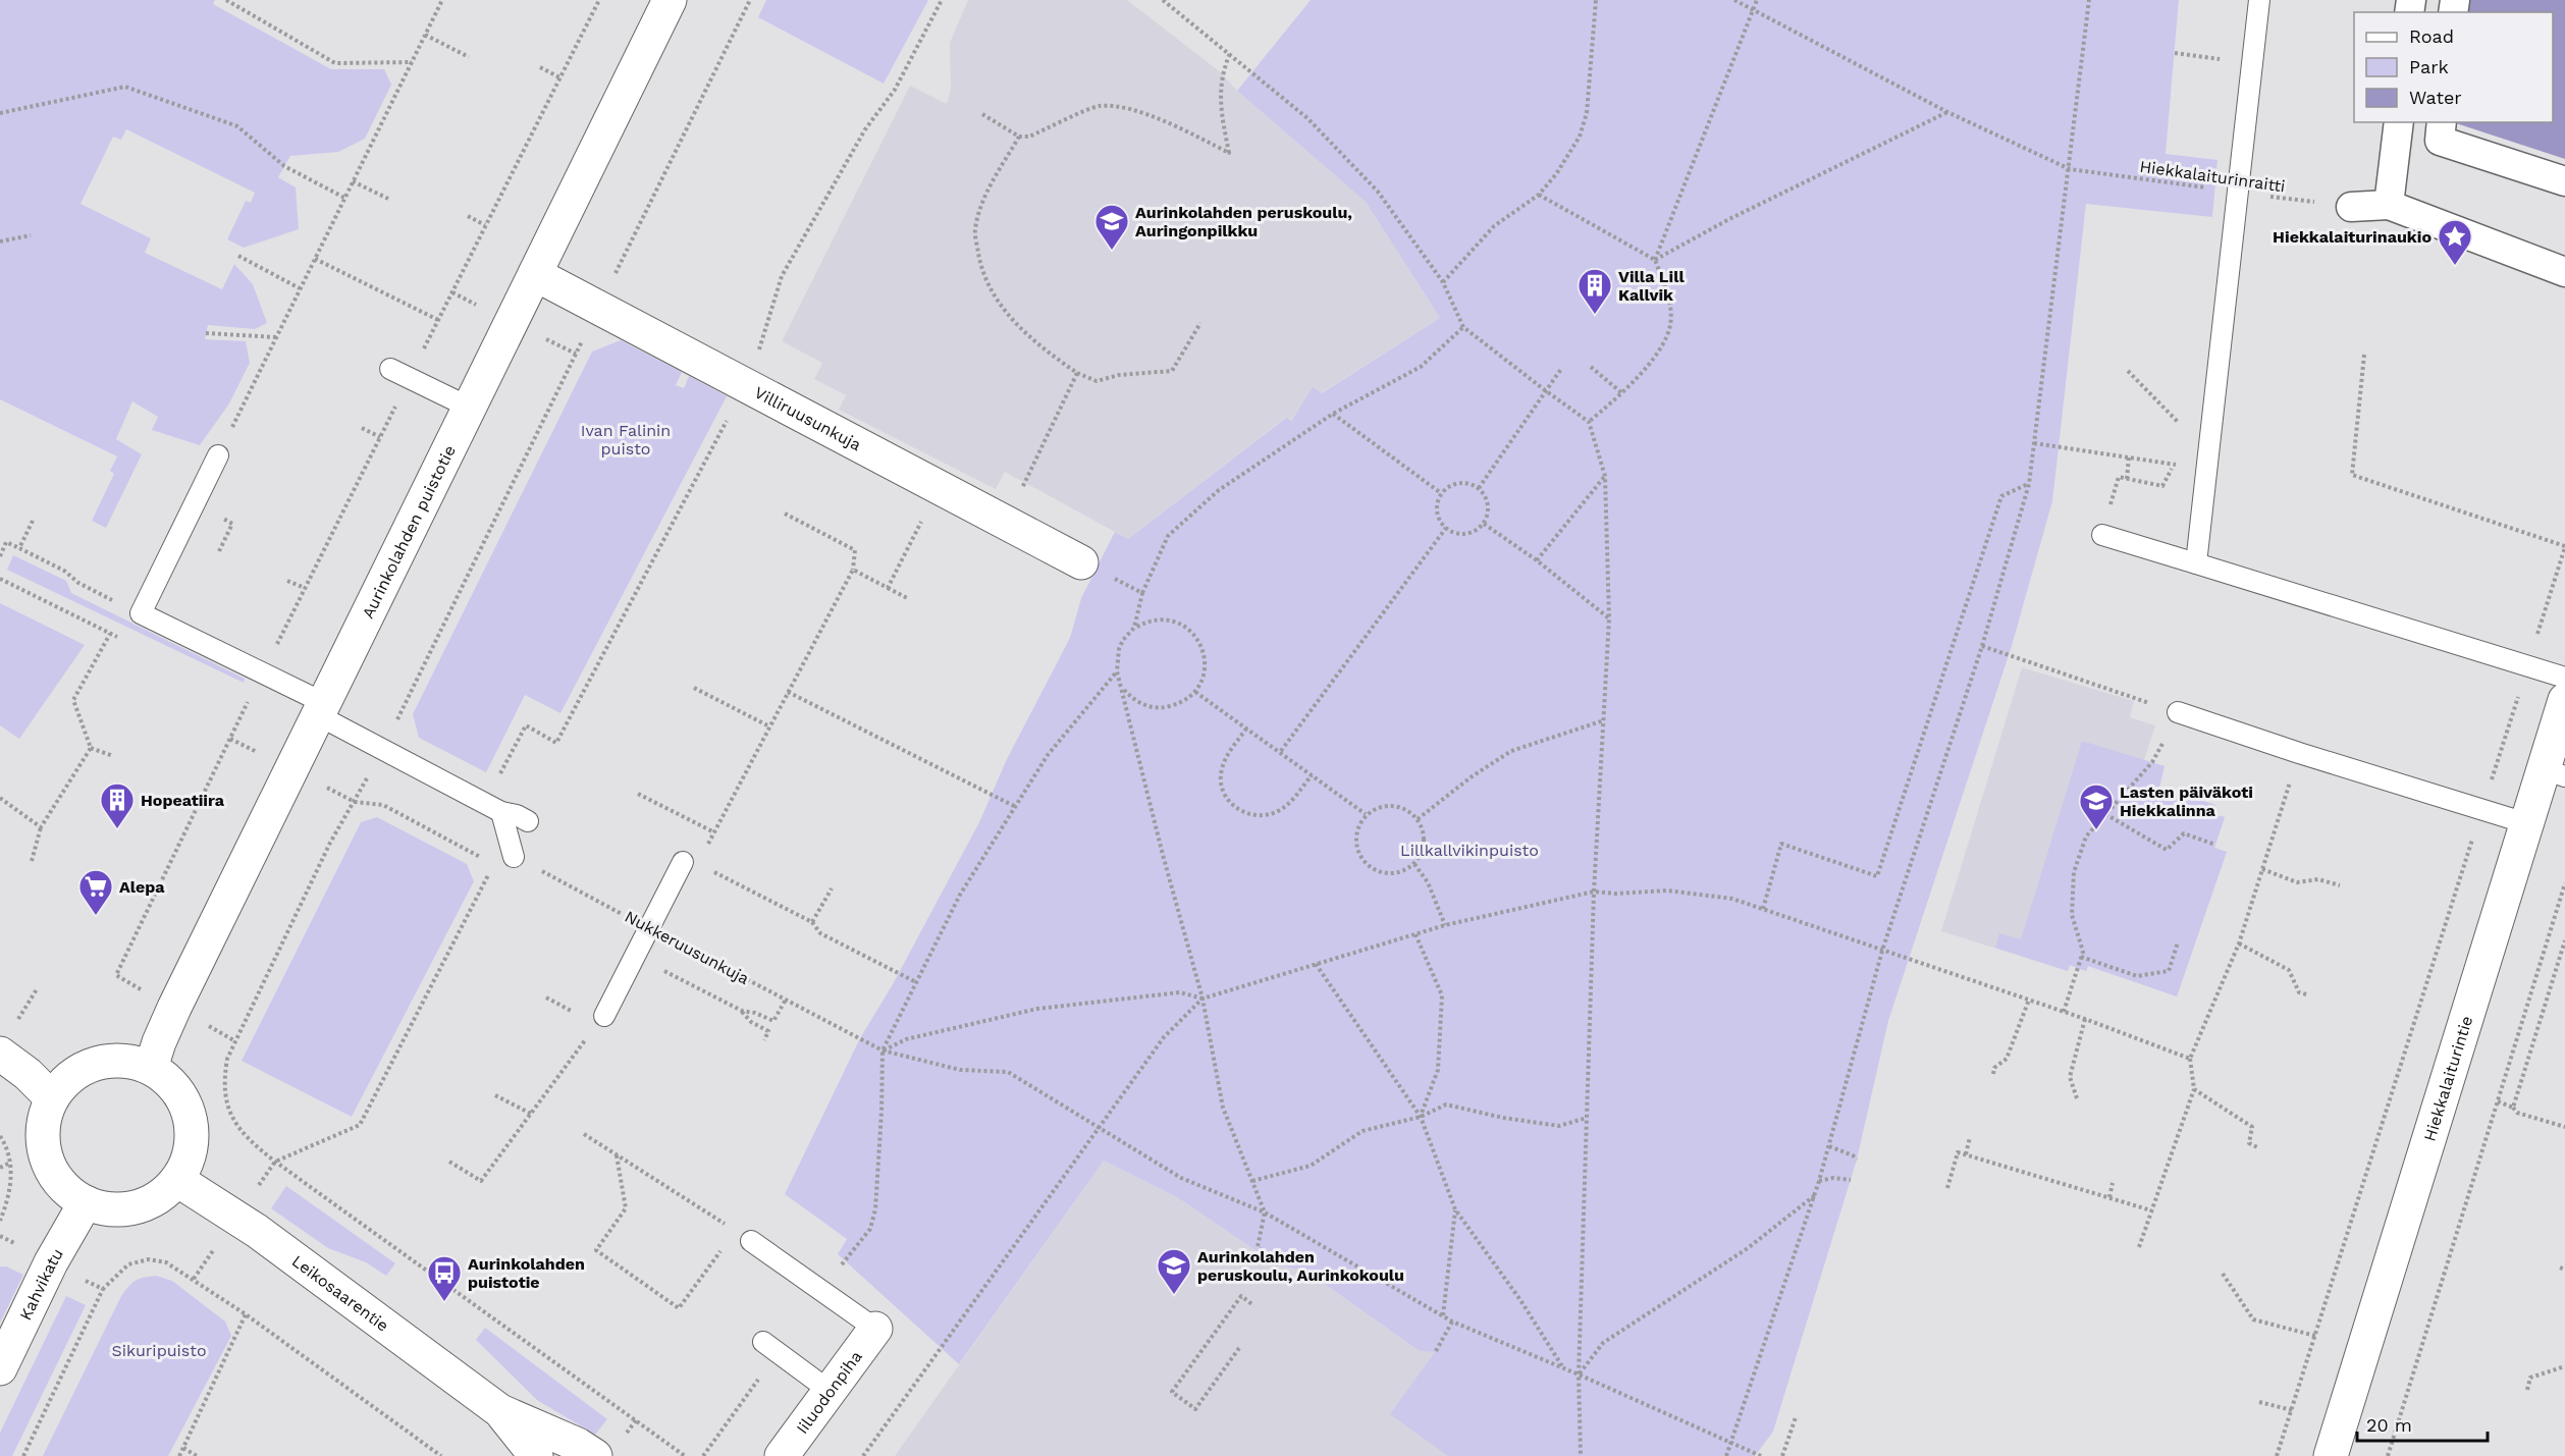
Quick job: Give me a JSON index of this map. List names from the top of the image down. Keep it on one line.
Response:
{"streets":{"street":["Villiruusunkuja","Aurinkolahden puistotie","Hiekkalaiturintie","Kahvikatu","Leikosaarentie","Iiluodonpiha"],"path":["Hiekkalaiturinraitti","Nukkeruusunkuja"]},"crossings":[["Villiruusunkuja","Aurinkolahden puistotie"],["Aurinkolahden puistotie","Kahvikatu"],["Aurinkolahden puistotie","Leikosaarentie"],["Kahvikatu","Leikosaarentie"]],"parks":["Ivan Falinin puisto","Lillkallvikinpuisto","Sikuripuisto"],"places":{"school or university":["Aurinkolahden peruskoulu, Auringonpilkku","Lasten päiväkoti Hiekkalinna","Aurinkolahden peruskoulu, Aurinkokoulu"],"place":["Hiekkalaiturinaukio"],"building":["Villa Lill Kallvik","Hopeatiira"],"supermarket":["Alepa"],"bus stop":["Aurinkolahden puistotie"]},"legend":["Road","Park","Water"],"scale_bar":"20 m"}
